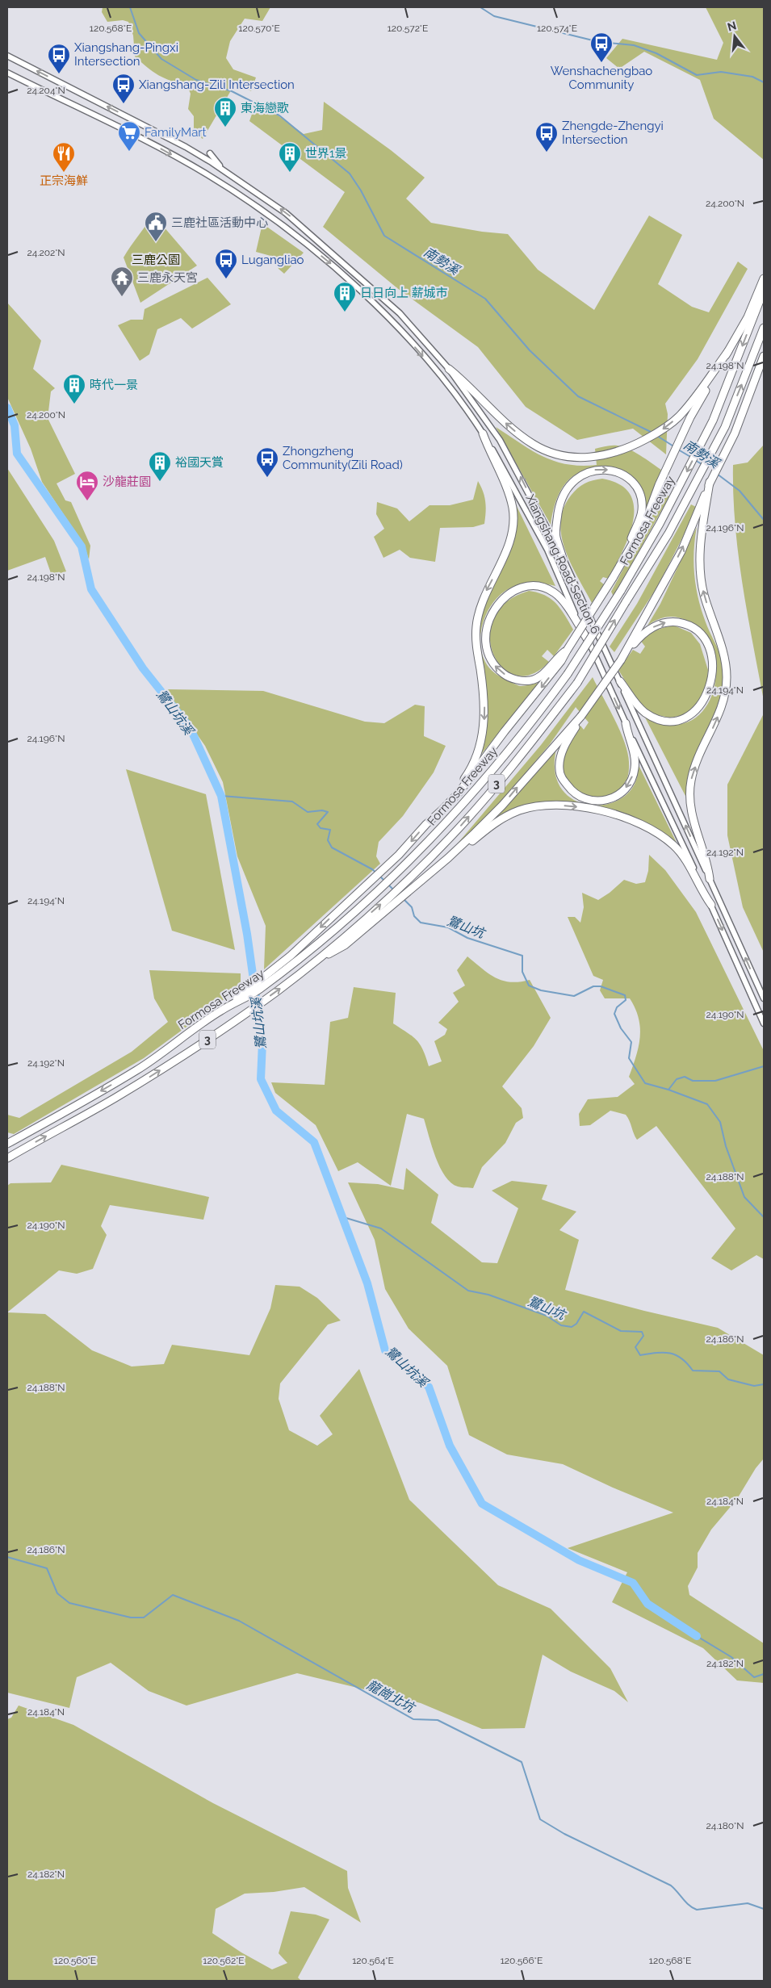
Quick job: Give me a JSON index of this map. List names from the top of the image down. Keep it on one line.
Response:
{"streets":{"highway":["Formosa Freeway","3"],"main road":["Xiangshang Road Section 6"]},"water":["南勢溪","鷺山坑溪","鷺山坑","龍崗北坑"],"parks":["三鹿公園"],"places":{"bus stop":["Wenshachengbao Community","Xiangshang-Pingxi Intersection","Xiangshang-Zili Intersection","Zhengde-Zhengyi Intersection","Lugangliao","Zhongzheng Community(Zili Road)"],"building":["東海戀歌","世界1景","日日向上 薪城市","時代一景","裕國天賞"],"supermarket":["FamilyMart"],"restaurant":["正宗海鮮"],"public building":["三鹿社區活動中心"],"temple":["三鹿永天宮"],"hotel":["沙龍莊園"]},"north":"top","coordinates":["120.568°E","120.570°E","120.572°E","120.574°E","24.204°N","24.200°N","24.202°N","24.198°N","24.196°N","24.194°N","24.192°N","24.190°N","24.188°N","24.186°N","24.184°N","24.182°N","24.180°N","120.560°E","120.562°E","120.564°E","120.566°E"]}
